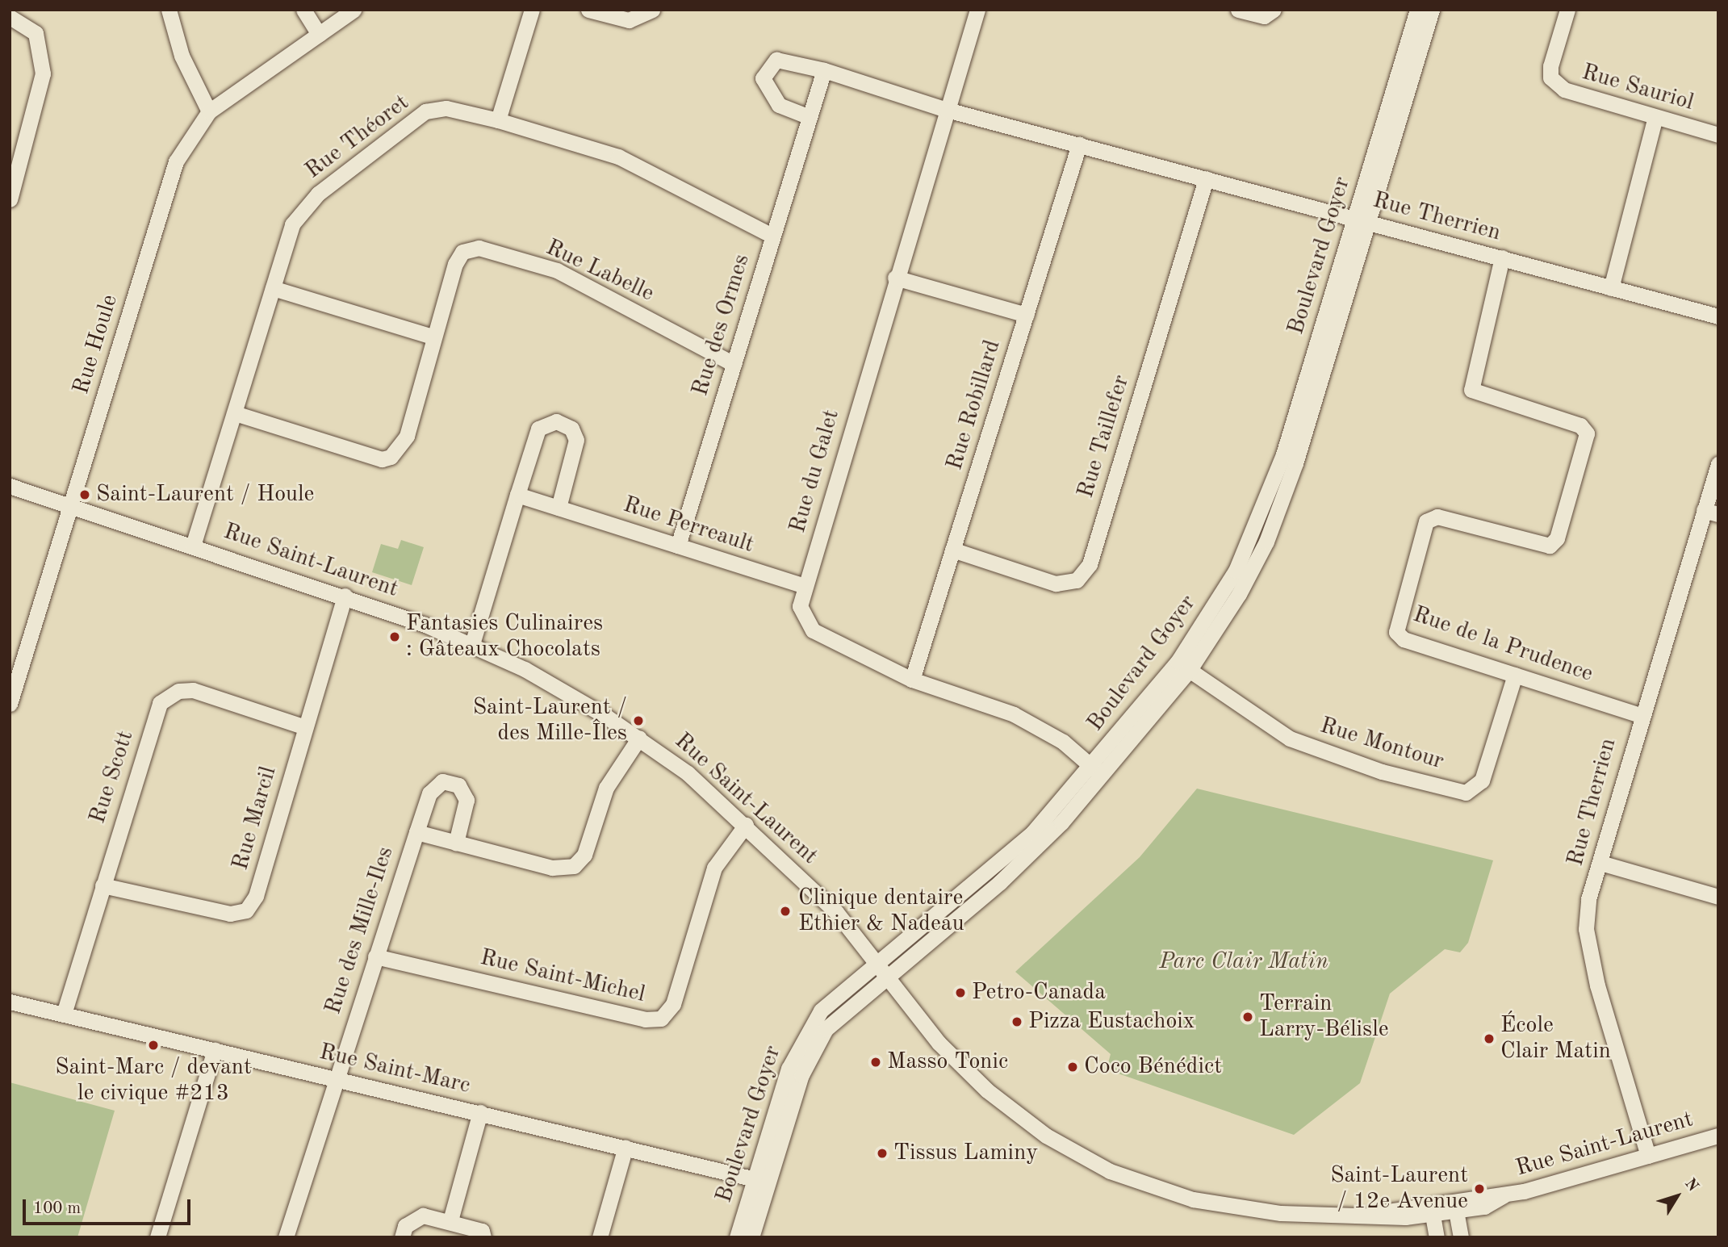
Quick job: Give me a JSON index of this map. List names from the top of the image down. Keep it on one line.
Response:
{"streets":{"street":["Rue Sauriol","Rue Théoret","Rue Therrien","Boulevard Goyer","Rue Labelle","Rue des Ormes","Rue Houle","Rue Robillard","Rue Taillefer","Rue du Galet","Rue Perreault","Rue Saint-Laurent","Rue de la Prudence","Rue Montour","Rue Scott","Rue Marcil","Rue des Mille-Iles","Rue Saint-Michel","Rue Saint-Marc"]},"crossings":[["Rue Théoret","Rue Labelle"],["Rue Théoret","Rue des Ormes"],["Rue Théoret","Rue Saint-Laurent"],["Rue Therrien","Boulevard Goyer"],["Rue Therrien","Rue Robillard"],["Rue Therrien","Rue Taillefer"],["Rue Therrien","Rue du Galet"],["Rue Therrien","Rue Saint-Laurent"],["Rue Therrien","Rue de la Prudence"],["Boulevard Goyer","Rue du Galet"],["Boulevard Goyer","Rue Saint-Laurent"],["Boulevard Goyer","Rue Montour"],["Boulevard Goyer","Rue Saint-Marc"],["Rue Labelle","Rue des Ormes"],["Rue des Ormes","Rue Perreault"],["Rue Houle","Rue Saint-Laurent"],["Rue Robillard","Rue Taillefer"],["Rue Robillard","Rue du Galet"],["Rue du Galet","Rue Perreault"],["Rue Saint-Laurent","Rue Marcil"],["Rue Saint-Laurent","Rue des Mille-Iles"],["Rue Saint-Laurent","Rue Saint-Michel"],["Rue de la Prudence","Rue Montour"],["Rue Scott","Rue Marcil"],["Rue Scott","Rue Saint-Marc"],["Rue des Mille-Iles","Rue Saint-Michel"],["Rue des Mille-Iles","Rue Saint-Marc"]],"parks":["Parc Clair Matin"],"places":["Saint-Laurent / Houle","Fantasies Culinaires : Gâteaux Chocolats","Saint-Laurent / des Mille-Îles","Clinique dentaire Ethier & Nadeau","Petro-Canada","Terrain Larry-Bélisle","Pizza Eustachoix","École Clair Matin","Saint-Marc / devant le civique #213","Masso Tonic","Coco Bénédict","Tissus Laminy","Saint-Laurent / 12e Avenue"],"scale_bar":"100 m","north":"top right"}
